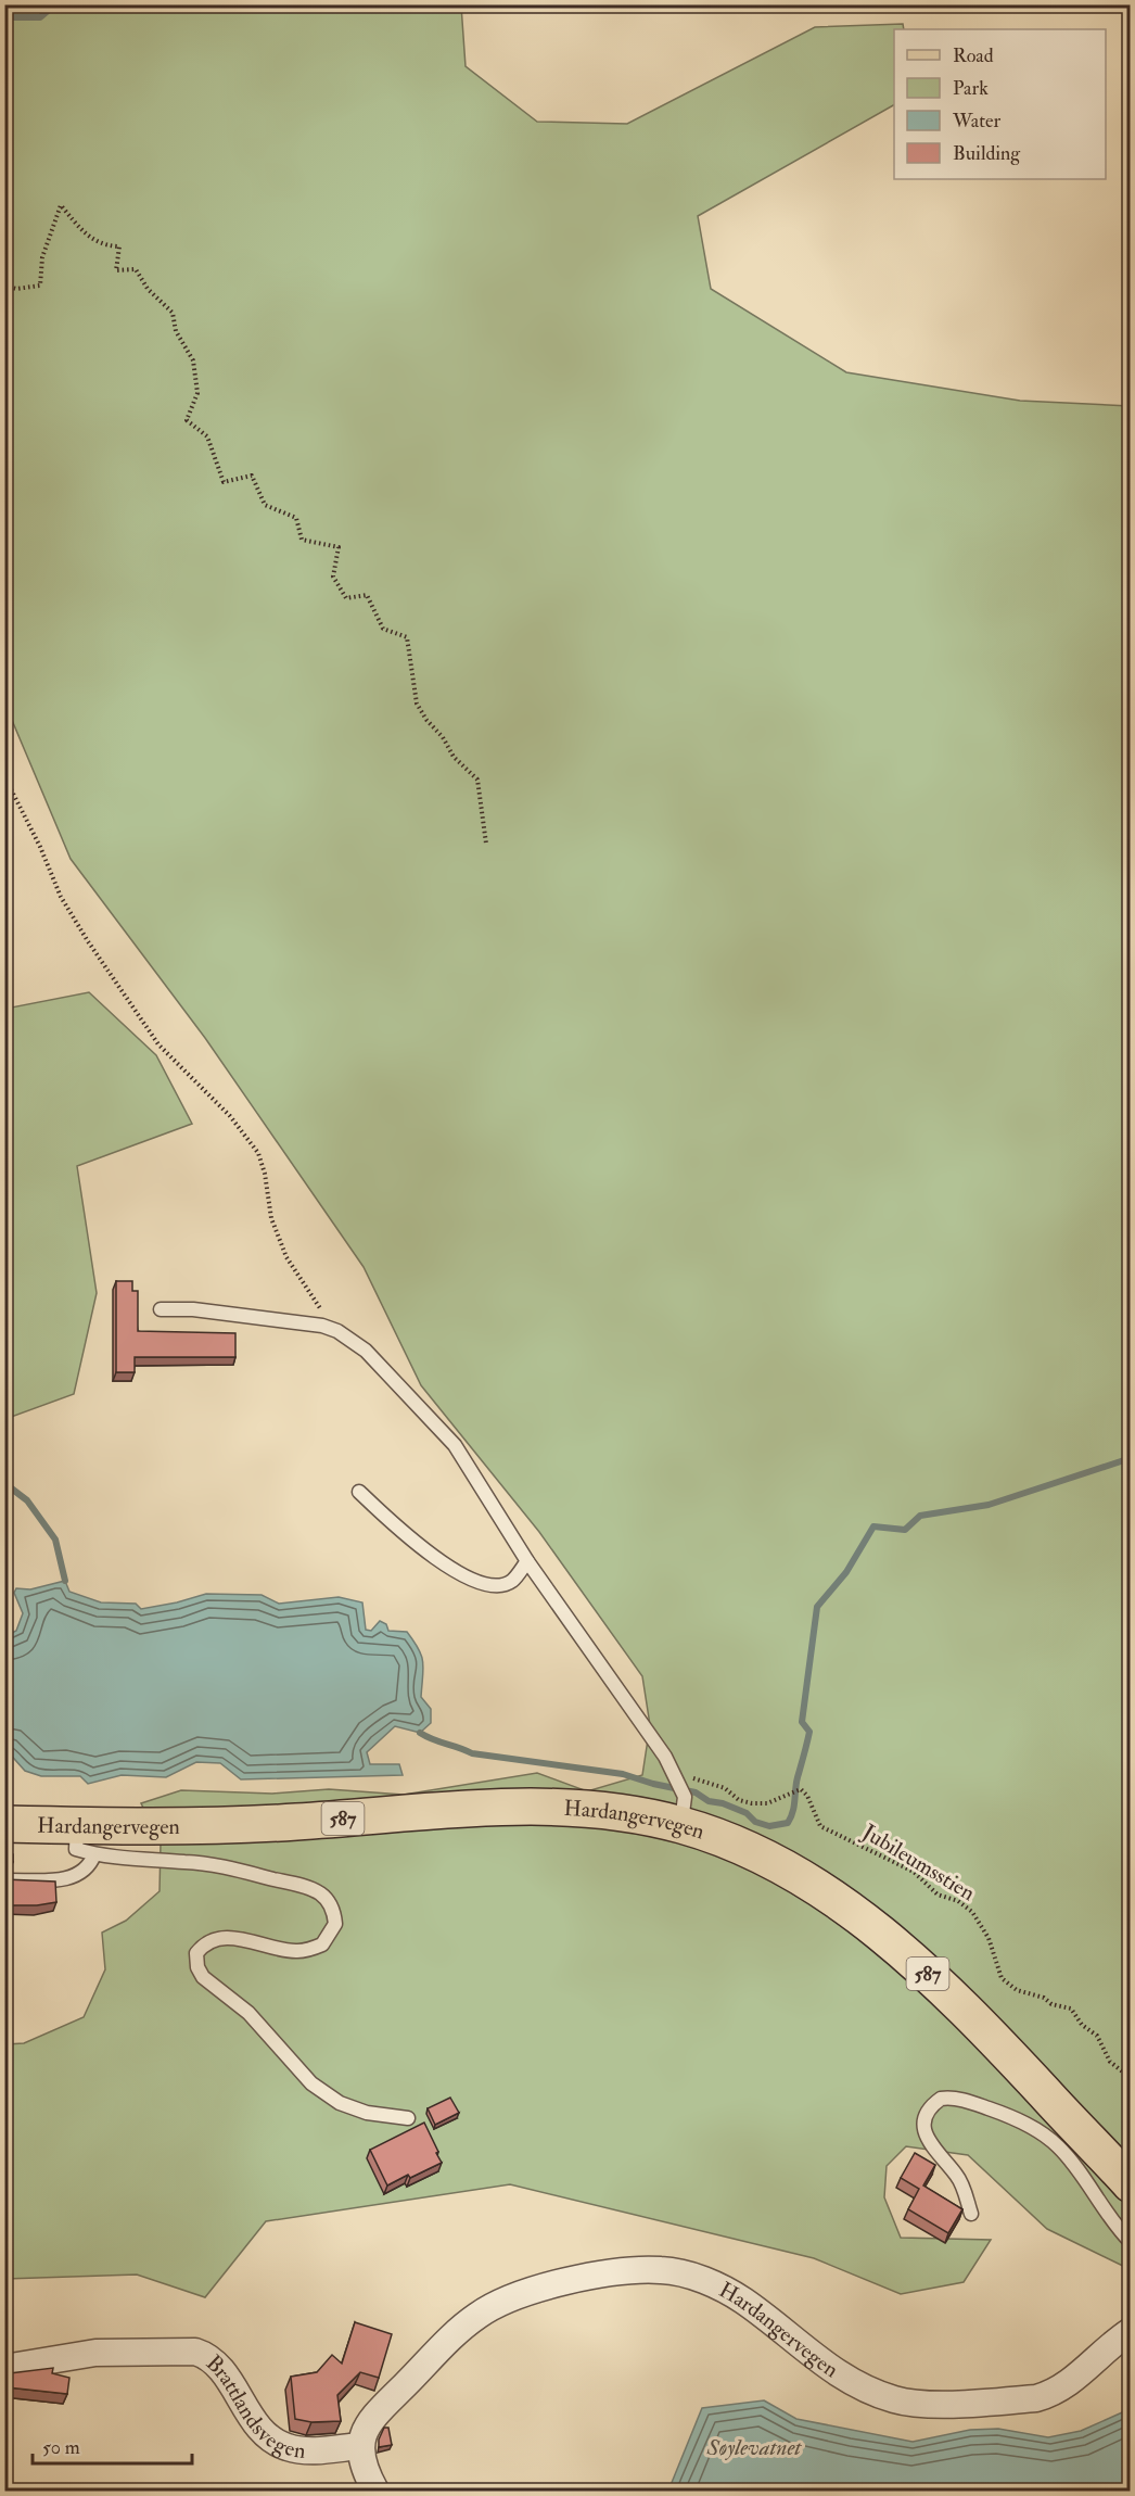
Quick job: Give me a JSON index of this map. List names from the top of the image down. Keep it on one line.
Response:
{"streets":{"main road":["587","Hardangervegen"],"street":["Brattlandsvegen"],"path":["Jubileumsstien"]},"crossings":[["Hardangervegen","Brattlandsvegen"]],"water":["Søylevatnet"],"legend":["Road","Park","Water","Building"],"scale_bar":"50 m"}
